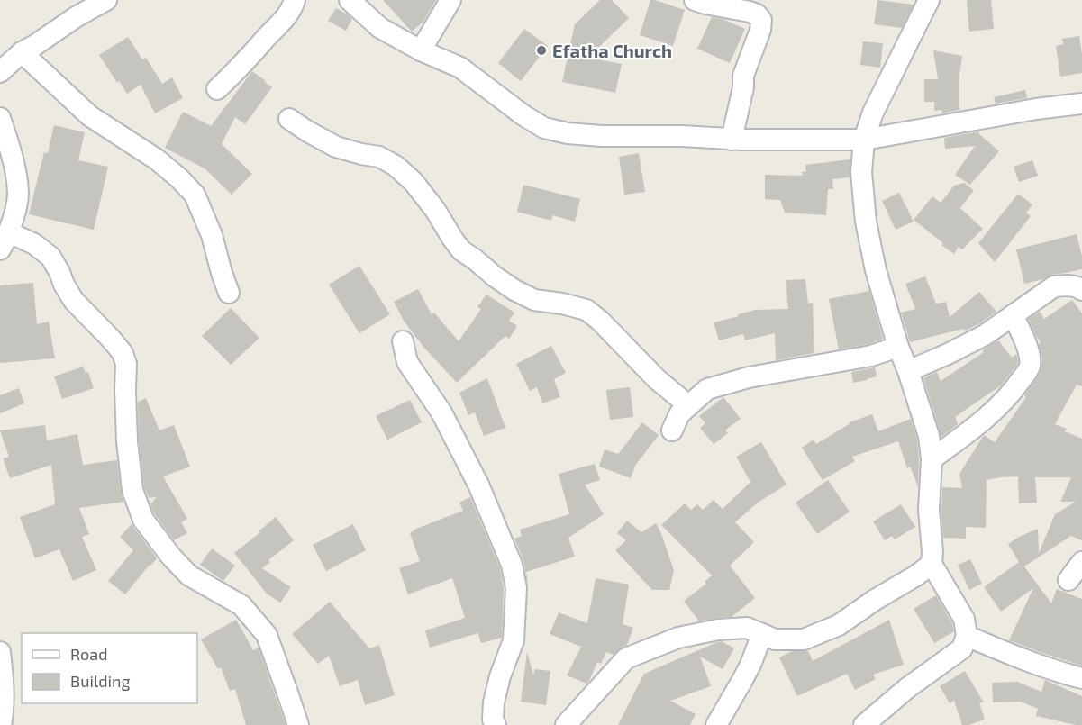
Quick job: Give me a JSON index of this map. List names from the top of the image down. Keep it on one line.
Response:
{"places":["Efatha Church"],"legend":["Road","Building"]}
